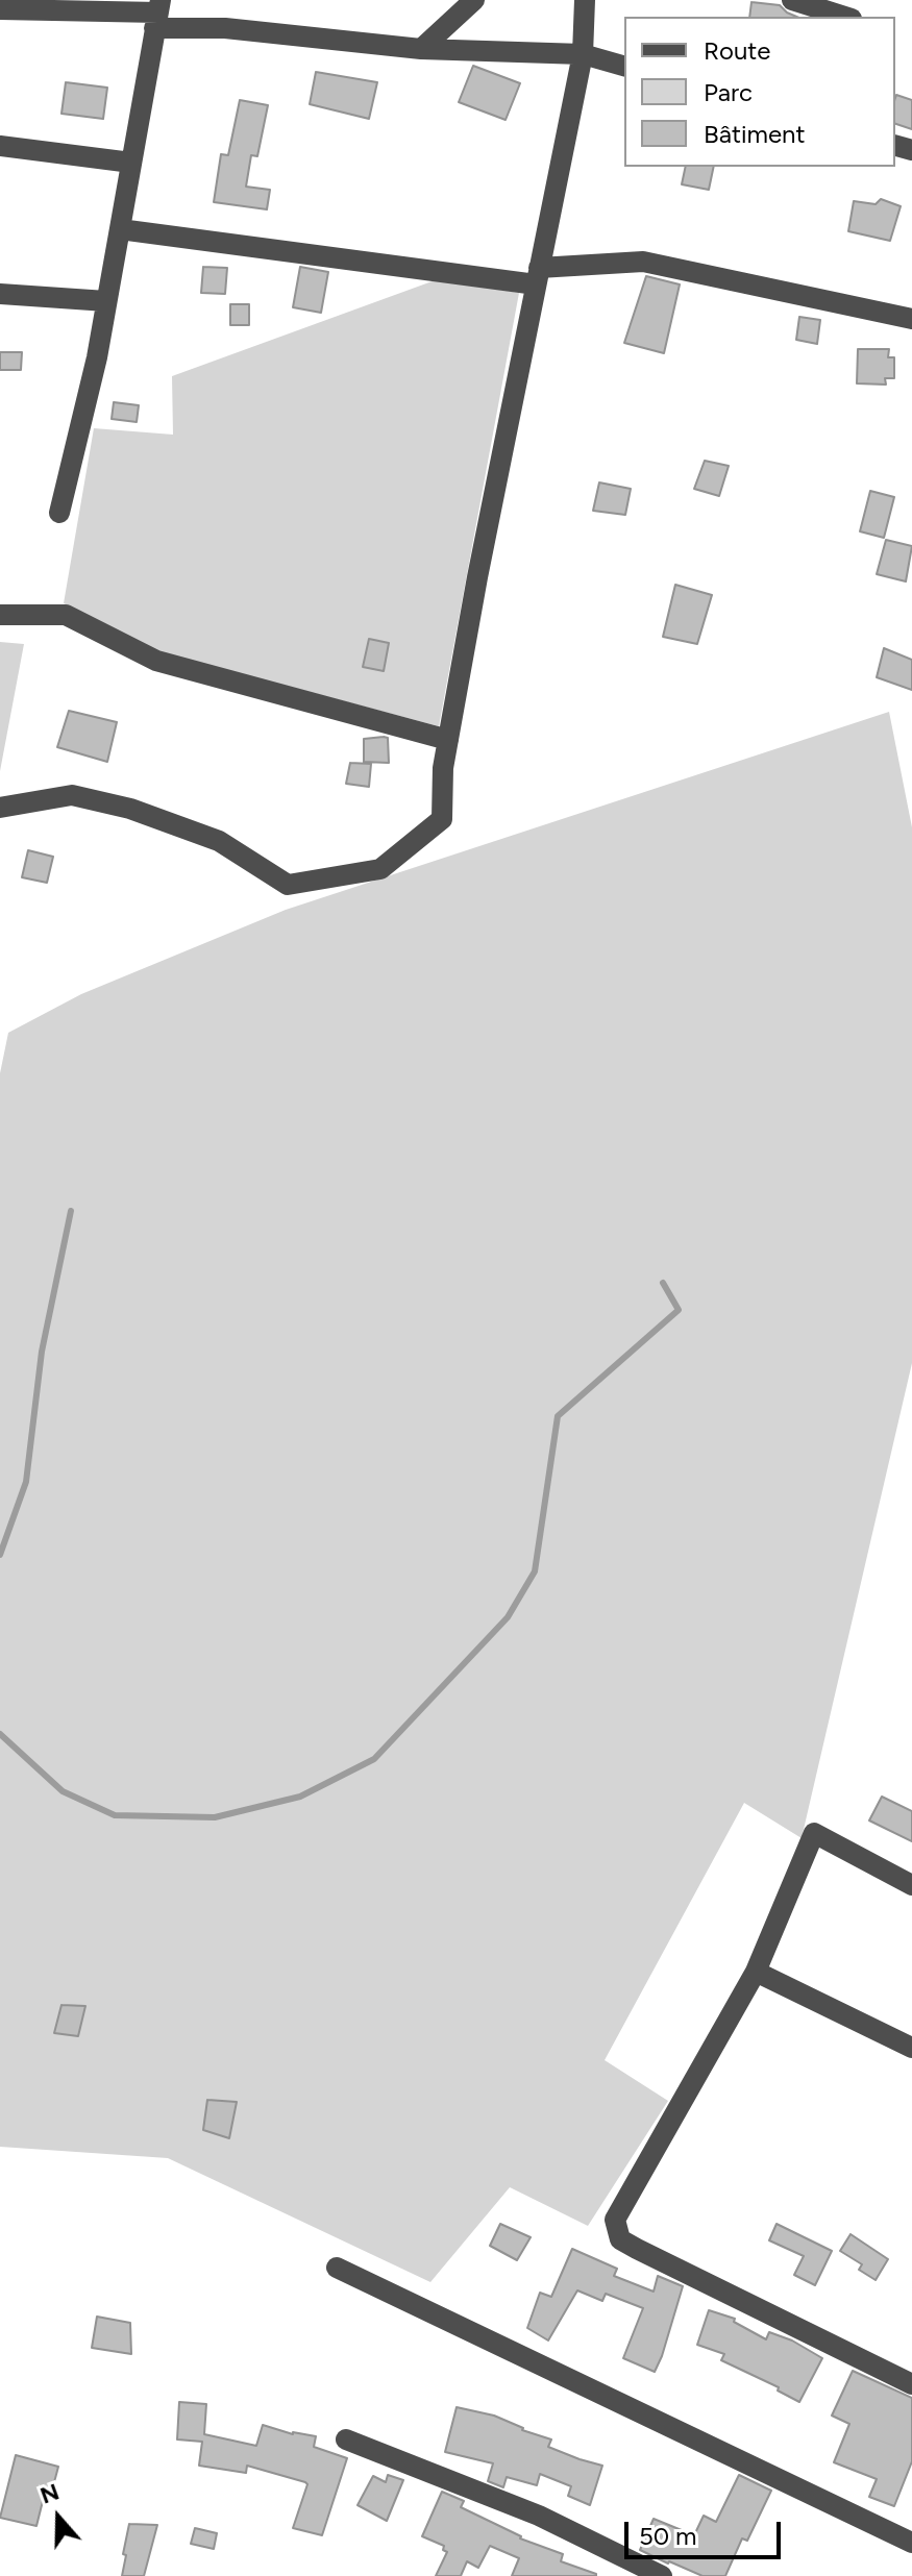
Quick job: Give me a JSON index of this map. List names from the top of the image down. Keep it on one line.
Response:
{"legend":["Route","Parc","Bâtiment"],"scale_bar":"50 m","north":"top"}
